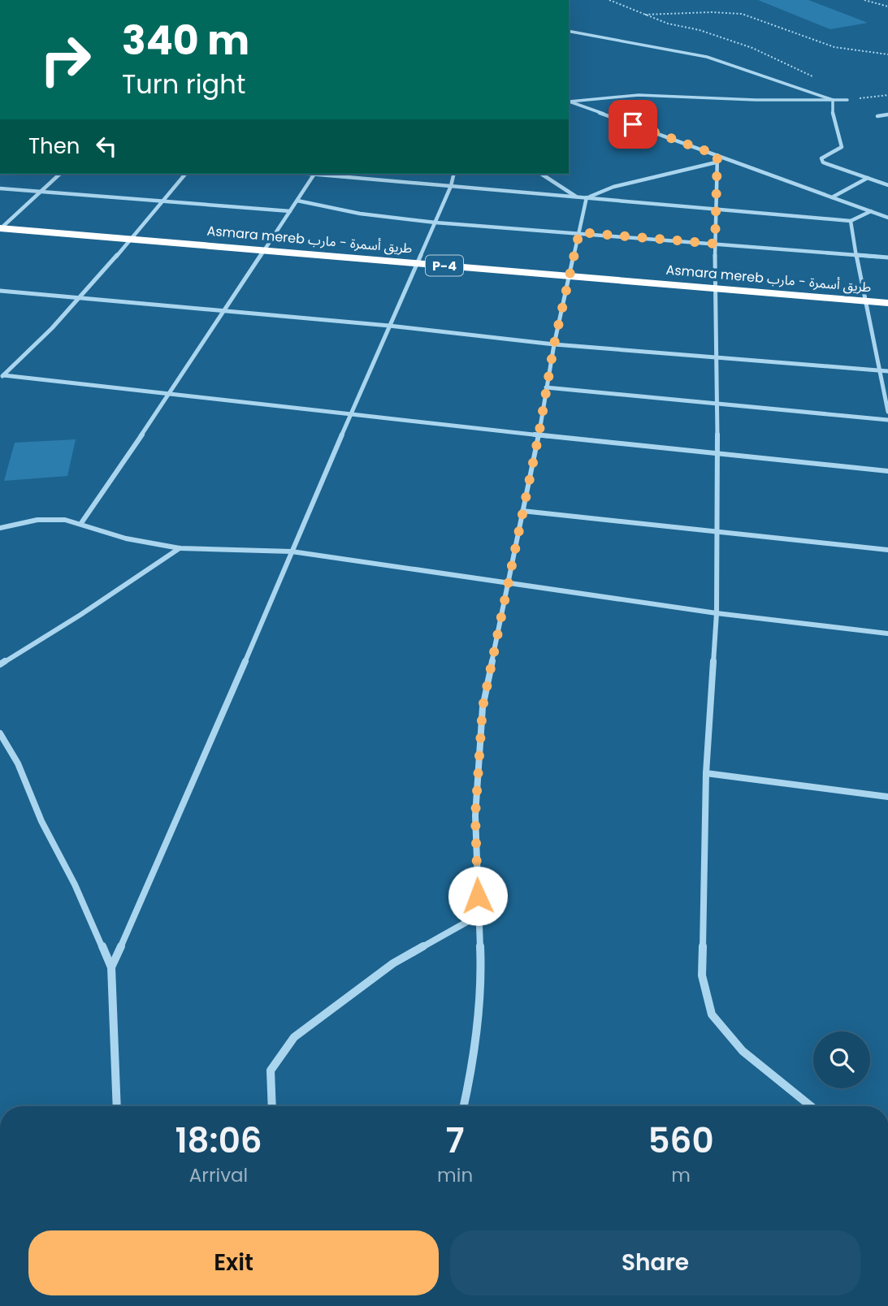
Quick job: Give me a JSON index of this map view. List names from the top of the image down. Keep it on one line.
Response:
{"streets":{"highway":["Asmara mereb طريق أسمرة - مارب","P-4"]},"page":{"turn":["340 m","Turn right"],"then":"Then","eta":["18:06","Arrival","7","min","560","m"],"buttons":["Exit","Share"]}}
